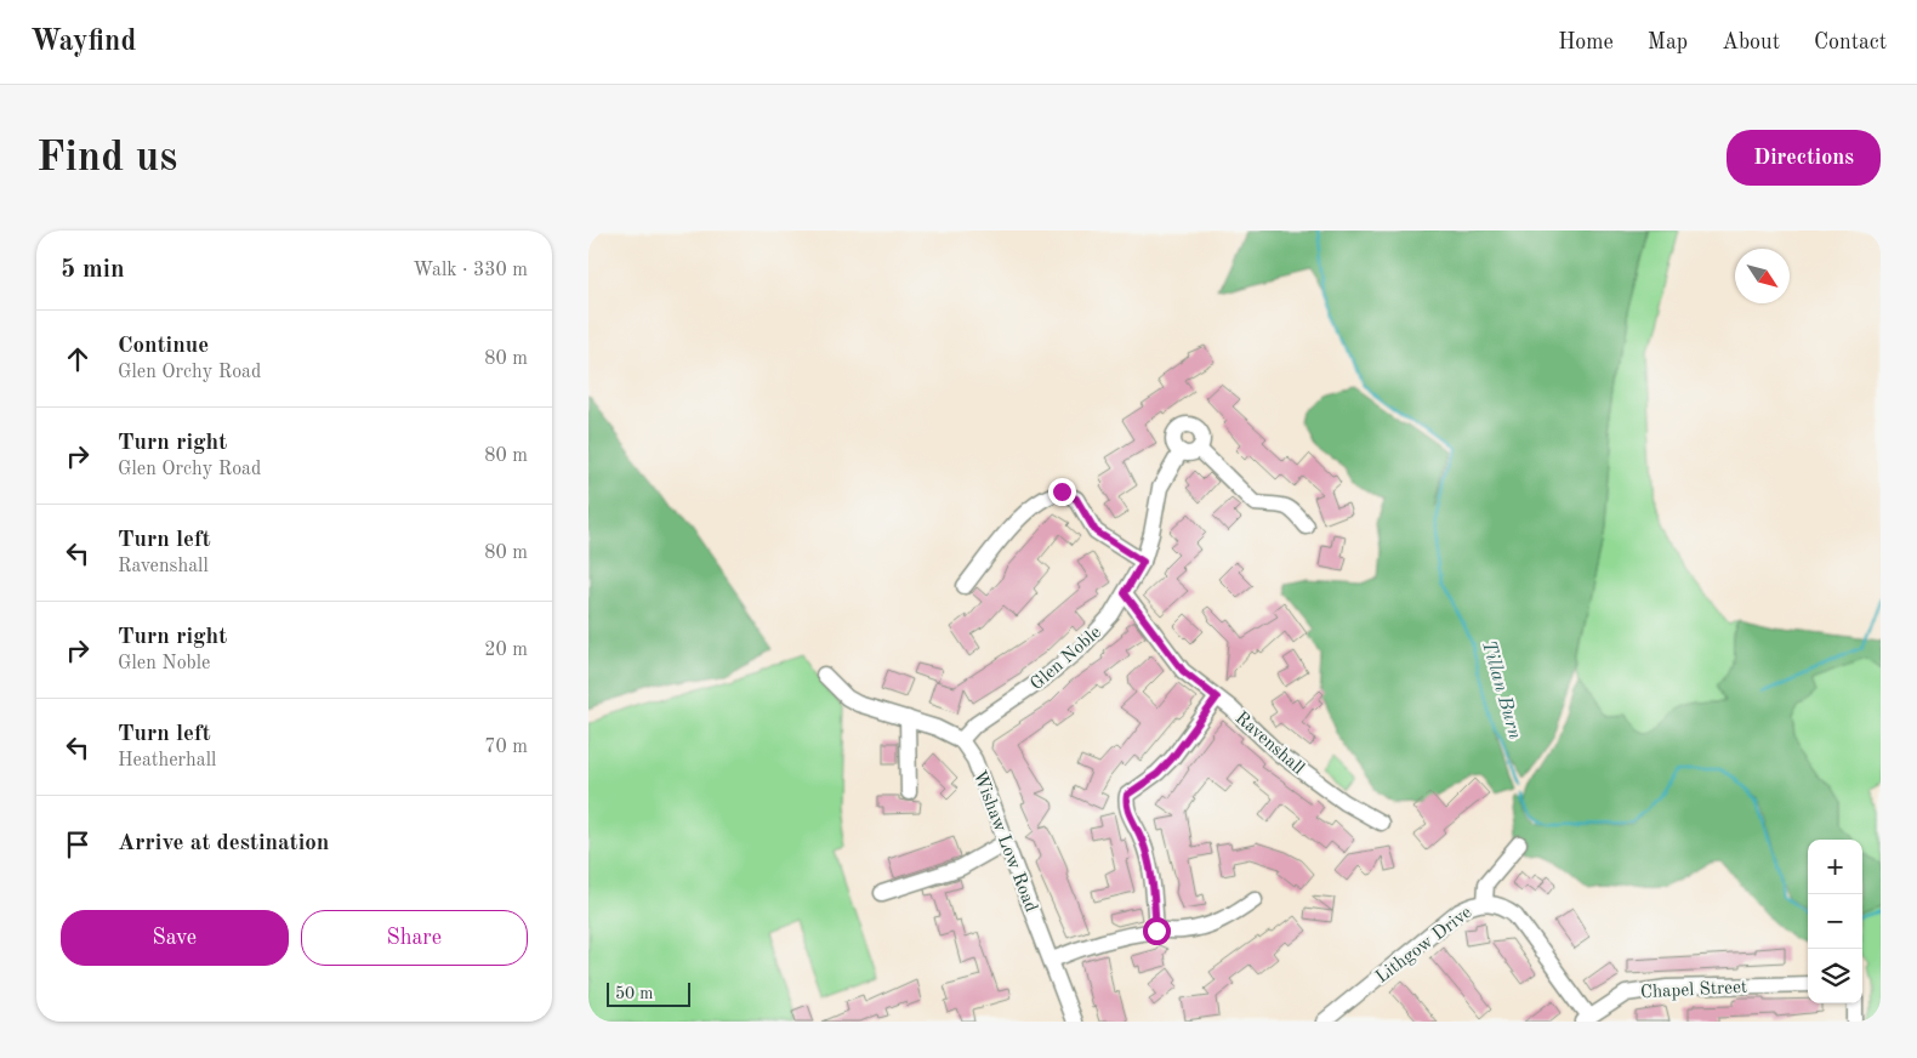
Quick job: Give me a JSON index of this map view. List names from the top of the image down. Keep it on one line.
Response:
{"streets":{"street":["Glen Noble","Ravenshall","Wishaw Low Road","Lithgow Drive","Chapel Street"]},"crossings":[["Glen Noble","Ravenshall"],["Glen Noble","Wishaw Low Road"],["Lithgow Drive","Chapel Street"]],"water":["Tillan Burn"],"scale_bar":"50 m","north":"bottom right","page":{"header":"Wayfind","nav":["Home","Map","About","Contact"],"buttons":["Directions",["Save","Share"]],"title":"Find us","heading":["5 min","Walk · 330 m"],"list":[["Continue","Glen Orchy Road","80 m"],["Turn right","Glen Orchy Road","80 m"],["Turn left","Ravenshall","80 m"],["Turn right","Glen Noble","20 m"],["Turn left","Heatherhall","70 m"],"Arrive at destination"],"map_buttons":["+","−"],"scale":"50 m"}}
